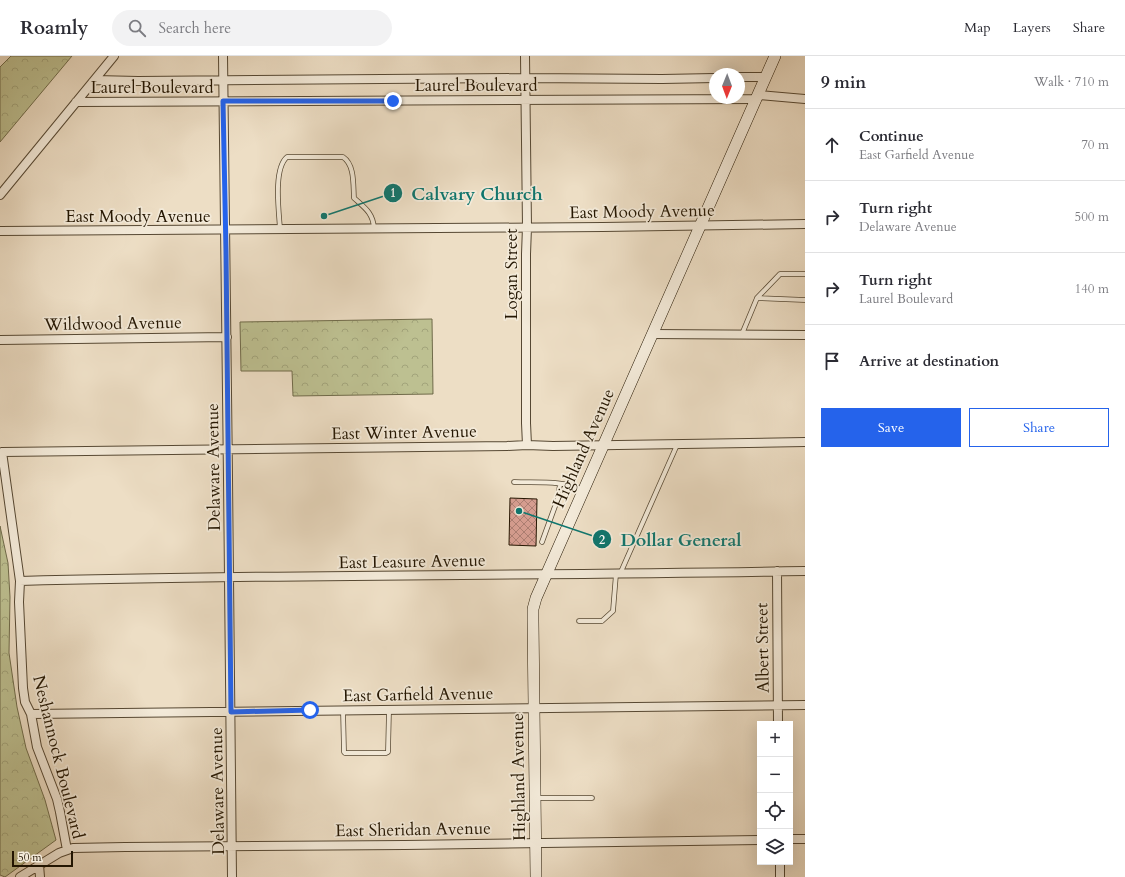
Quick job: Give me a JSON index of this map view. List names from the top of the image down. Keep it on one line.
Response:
{"streets":{"main road":["Highland Avenue"],"street":["Laurel Boulevard","East Moody Avenue","Logan Street","Wildwood Avenue","East Winter Avenue","Delaware Avenue","East Leasure Avenue","Albert Street","East Garfield Avenue","Neshannock Boulevard","East Sheridan Avenue"]},"crossings":[["Laurel Boulevard","Logan Street"],["Laurel Boulevard","Highland Avenue"],["Laurel Boulevard","Delaware Avenue"],["East Moody Avenue","Logan Street"],["East Moody Avenue","Highland Avenue"],["East Moody Avenue","Delaware Avenue"],["Logan Street","East Winter Avenue"],["Wildwood Avenue","Delaware Avenue"],["East Winter Avenue","Highland Avenue"],["East Winter Avenue","Delaware Avenue"],["East Winter Avenue","Neshannock Boulevard"],["Highland Avenue","East Leasure Avenue"],["Highland Avenue","East Garfield Avenue"],["Highland Avenue","East Sheridan Avenue"],["Delaware Avenue","East Leasure Avenue"],["Delaware Avenue","East Garfield Avenue"],["Delaware Avenue","East Sheridan Avenue"],["East Leasure Avenue","Albert Street"],["East Leasure Avenue","Neshannock Boulevard"],["Albert Street","East Garfield Avenue"],["East Garfield Avenue","Neshannock Boulevard"],["Neshannock Boulevard","East Sheridan Avenue"]],"places":["Calvary Church","Dollar General"],"scale_bar":"50 m","north":"bottom","page":{"header":"Roamly","search":"Search here","nav":["Map","Layers","Share"],"heading":["9 min","Walk · 710 m"],"list":[["Continue","East Garfield Avenue","70 m"],["Turn right","Delaware Avenue","500 m"],["Turn right","Laurel Boulevard","140 m"],"Arrive at destination"],"buttons":["Save","Share"],"map_buttons":["+","−"],"scale":"50 m"}}
